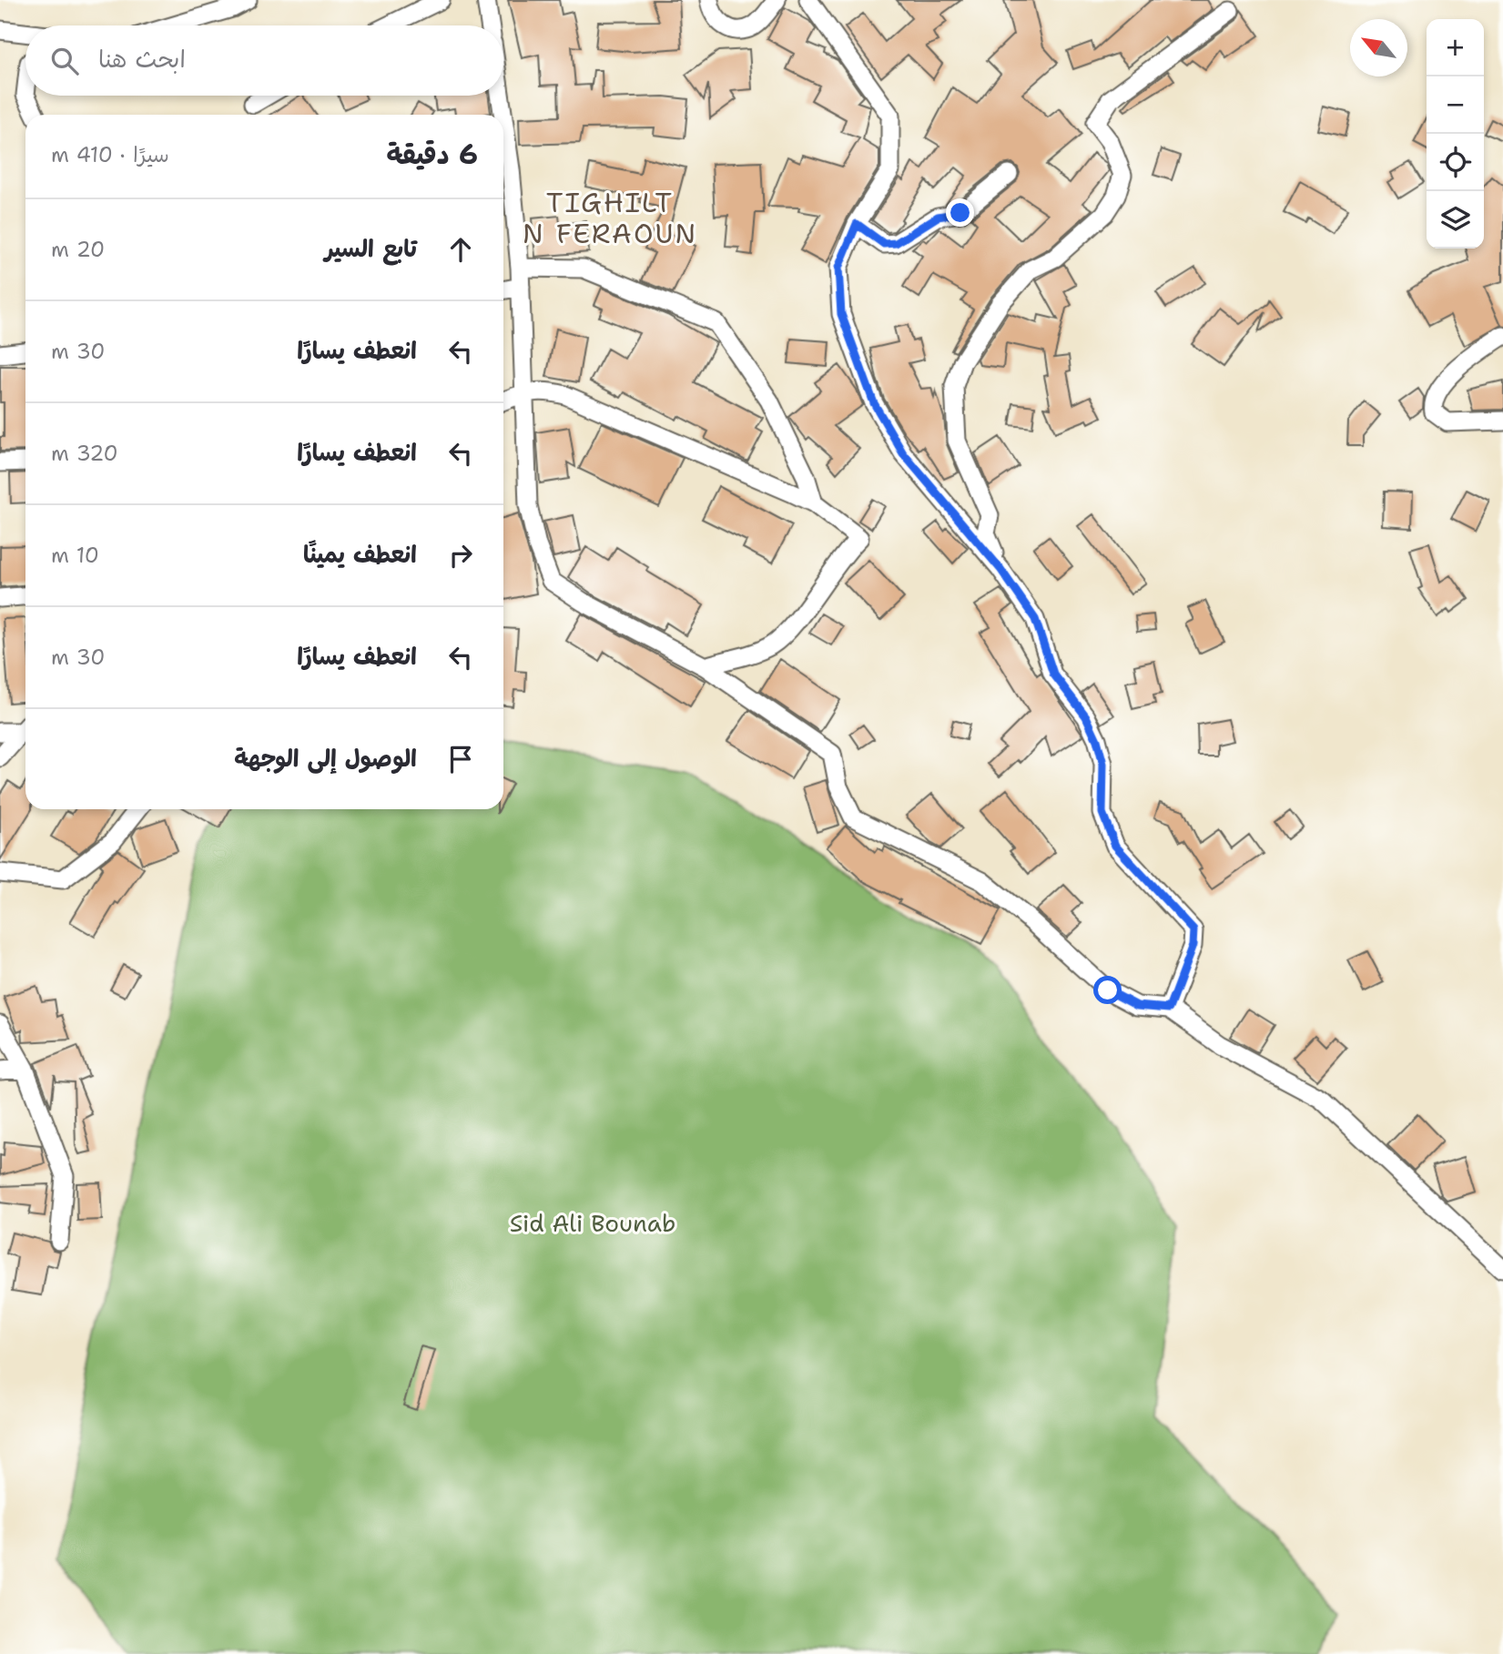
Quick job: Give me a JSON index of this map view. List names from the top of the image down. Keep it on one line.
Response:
{"districts":["TIGHILT N FERAOUN"],"parks":["Sid Ali Bounab"],"north":"top left","page":{"map_buttons":["+","−"],"search":"ابحث هنا","heading":["6 دقيقة","سيرًا · 410 m"],"list":[["تابع السير","20 m"],["انعطف يسارًا","30 m"],["انعطف يسارًا","320 m"],["انعطف يمينًا","10 m"],["انعطف يسارًا","30 m"],"الوصول إلى الوجهة"]}}
